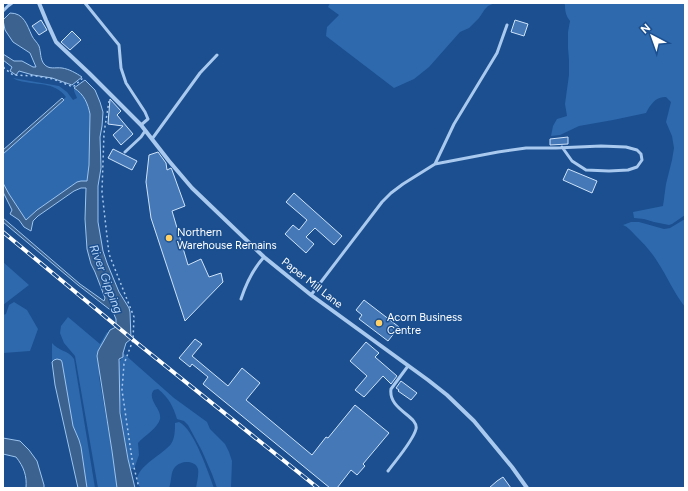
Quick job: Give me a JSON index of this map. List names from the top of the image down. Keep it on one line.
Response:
{"streets":{"street":["Paper Mill Lane"]},"water":["River Gipping"],"places":["Northern Warehouse Remains","Acorn Business Centre"],"north":"top left"}
